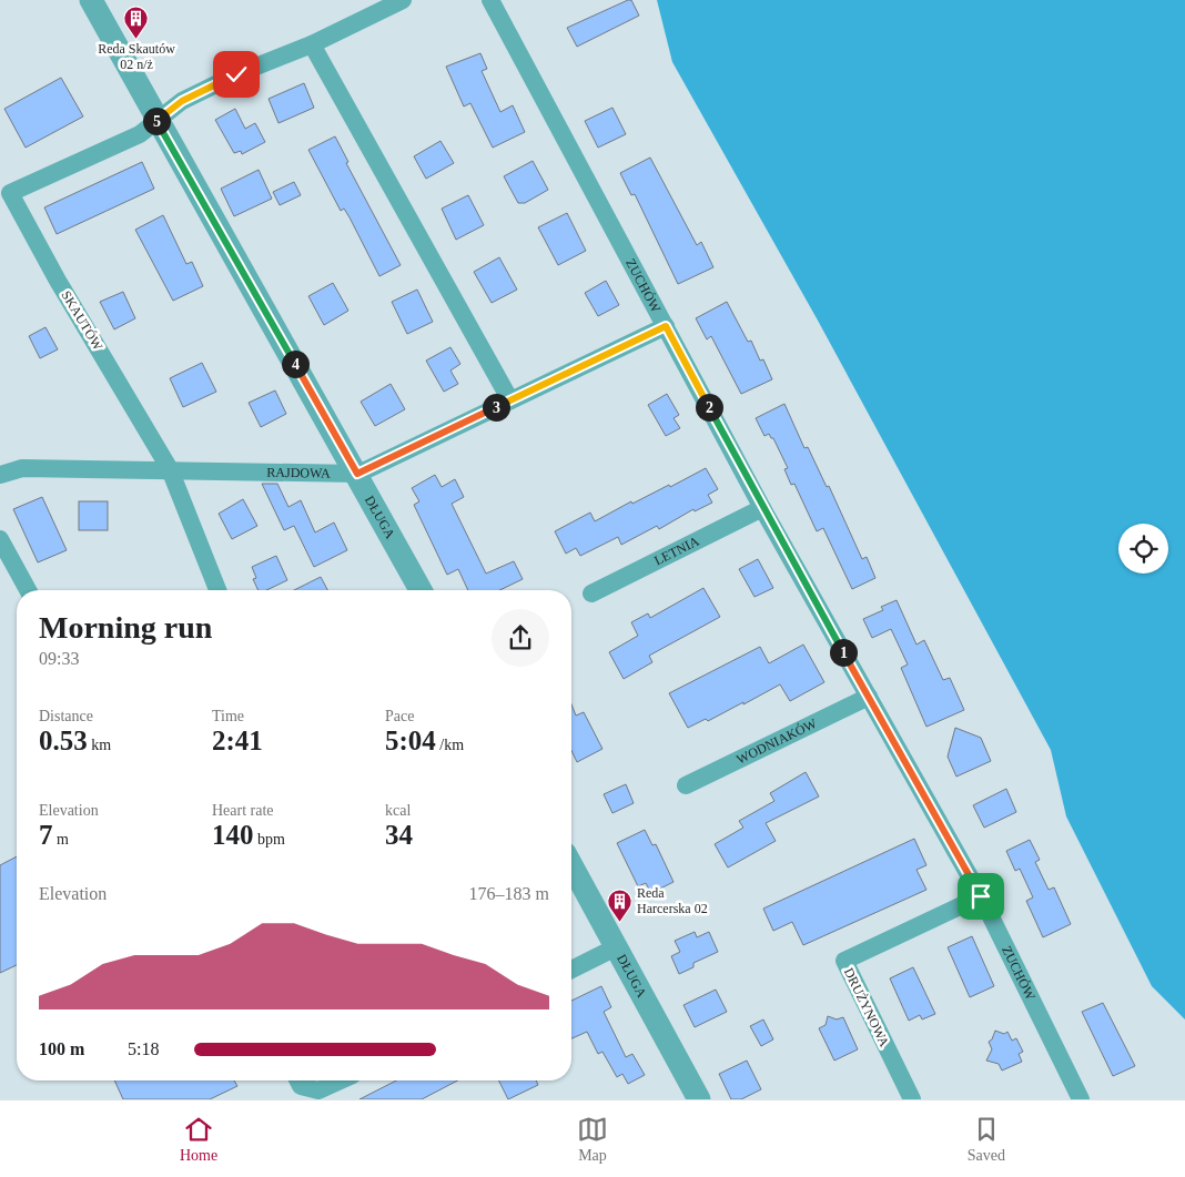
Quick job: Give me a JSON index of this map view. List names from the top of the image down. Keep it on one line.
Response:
{"streets":{"street":["ZUCHÓW","SKAUTÓW","RAJDOWA","DŁUGA","LETNIA","WODNIAKÓW","DRUŻYNOWA"]},"crossings":[["ZUCHÓW","RAJDOWA"],["ZUCHÓW","LETNIA"],["ZUCHÓW","WODNIAKÓW"],["ZUCHÓW","DRUŻYNOWA"],["SKAUTÓW","RAJDOWA"],["SKAUTÓW","DŁUGA"],["RAJDOWA","DŁUGA"]],"places":{"building":["Reda Skautów 02 n/ż","Reda Harcerska 02"]},"page":{"pins":["5","4","2","3","1"],"heading":["Morning run","09:33"],"stats":[["Distance","0.53 km"],["Time","2:41"],["Pace","5:04 /km"],["Elevation","7 m"],["Heart rate","140 bpm"],["kcal","34"]],"chart":["Elevation","176–183 m"],"list":[{"name":"100 m","note":"5:18"}],"tabs":["Home","Map","Saved"]}}
